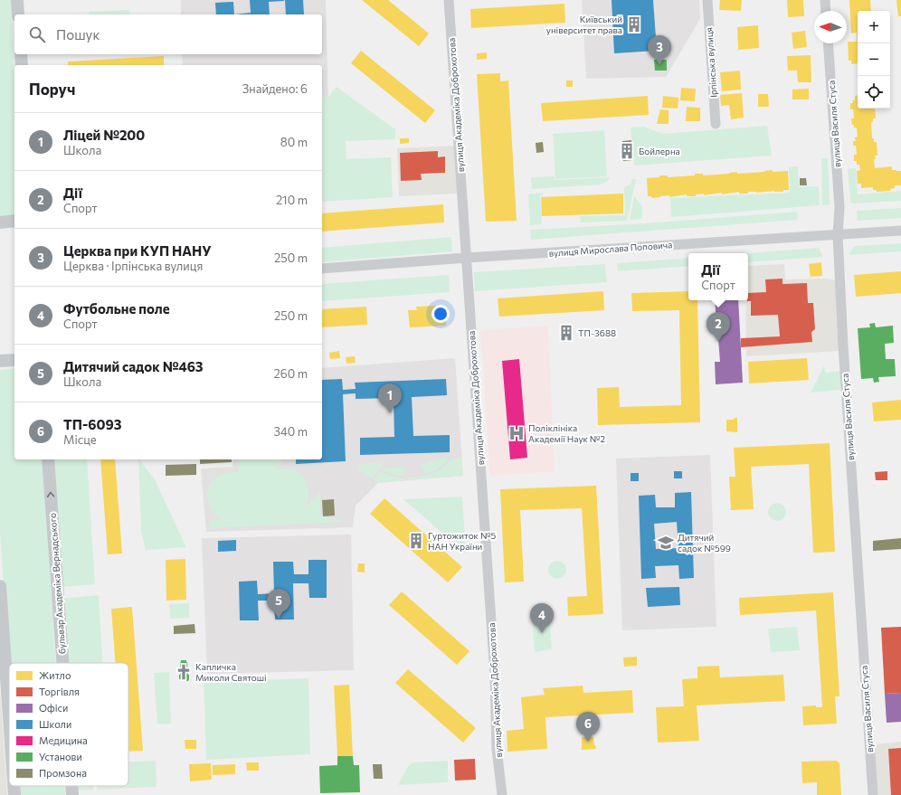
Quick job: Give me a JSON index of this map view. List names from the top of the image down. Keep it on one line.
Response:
{"streets":{"main road":["бульвар Академіка Вернадського"],"street":["Ірпінська вулиця","вулиця Академіка Доброхотова","вулиця Василя Стуса","вулиця Мирослава Поповича"]},"crossings":[["вулиця Академіка Доброхотова","вулиця Мирослава Поповича"],["вулиця Василя Стуса","вулиця Мирослава Поповича"]],"places":{"building":["Київський університет права","Бойлерна","ТП-3688","Гуртожиток №5 НАН України"],"hospital":["Поліклініка Академії Наук №2"],"school or university":["Дитячий садок №599"],"church":["Капличка Миколи Святоші"]},"legend":["Житло","Торгівля","Офіси","Школи","Медицина","Установи","Промзона"],"north":"left","page":{"map_buttons":["+","−"],"search":"Пошук","pins":["3","2","1","5","4","6"],"heading":["Поруч","Знайдено: 6"],"list":[{"mark":"1","name":"Ліцей №200","note":"Школа","value":"80 m"},{"mark":"2","name":"Дії","note":"Спорт","value":"210 m"},{"mark":"3","name":"Церква при КУП НАНУ","note":"Церква · Ірпінська вулиця","value":"250 m"},{"mark":"4","name":"Футбольне поле","note":"Спорт","value":"250 m"},{"mark":"5","name":"Дитячий садок №463","note":"Школа","value":"260 m"},{"mark":"6","name":"ТП-6093","note":"Місце","value":"340 m"}],"popup":["Дії","Спорт"]}}
